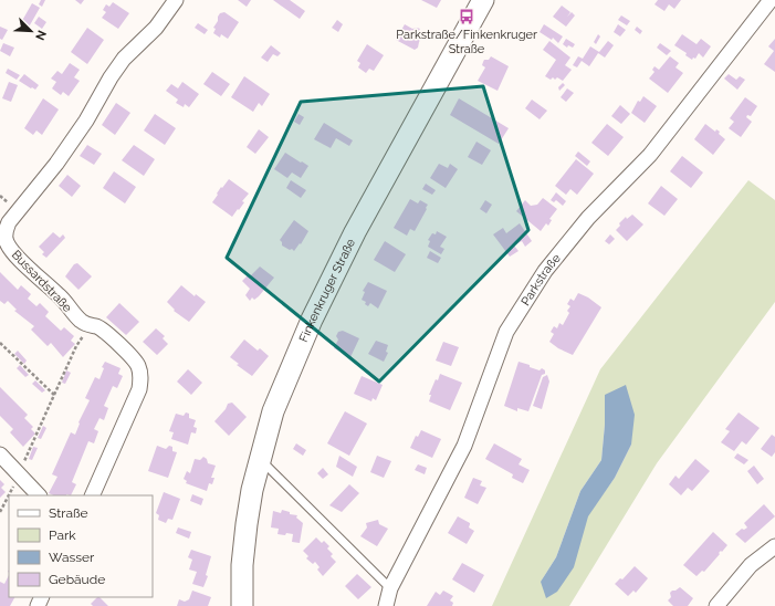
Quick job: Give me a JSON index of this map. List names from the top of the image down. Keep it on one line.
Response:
{"streets":{"street":["Parkstraße","Bussardstraße","Finkenkruger Straße"]},"places":{"bus stop":["Parkstraße/Finkenkruger Straße"]},"legend":["Straße","Park","Wasser","Gebäude"],"north":"bottom right"}
